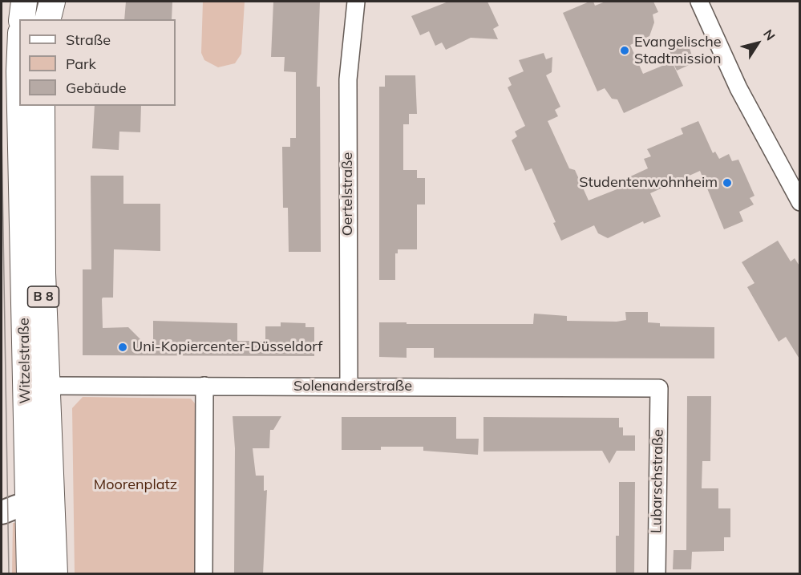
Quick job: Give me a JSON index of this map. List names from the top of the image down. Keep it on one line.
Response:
{"streets":{"main road":["B 8","Witzelstraße"],"street":["Oertelstraße","Solenanderstraße","Lubarschstraße"]},"crossings":[["Oertelstraße","Solenanderstraße"],["Witzelstraße","Solenanderstraße"],["Solenanderstraße","Lubarschstraße"]],"parks":["Moorenplatz"],"places":["Evangelische Stadtmission","Studentenwohnheim","Uni-Kopiercenter-Düsseldorf"],"legend":["Straße","Park","Gebäude"],"north":"top right"}
